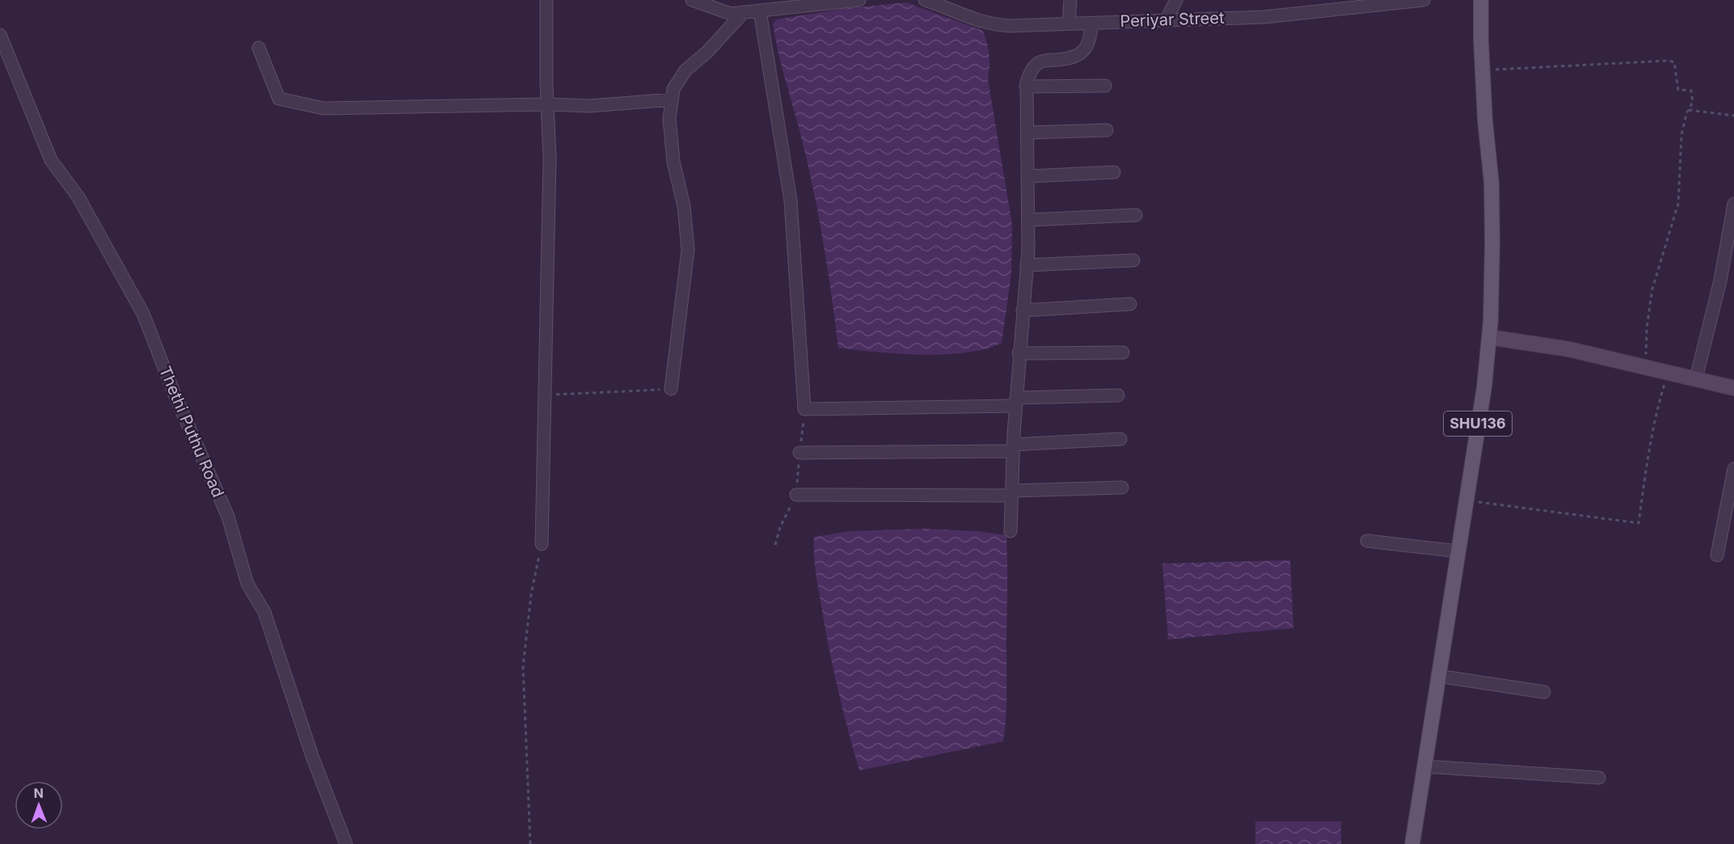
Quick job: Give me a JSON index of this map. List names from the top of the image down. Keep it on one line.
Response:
{"streets":{"main road":["SHU136"],"street":["Periyar Street","Thethi Puthu Road"]},"north":"top"}
